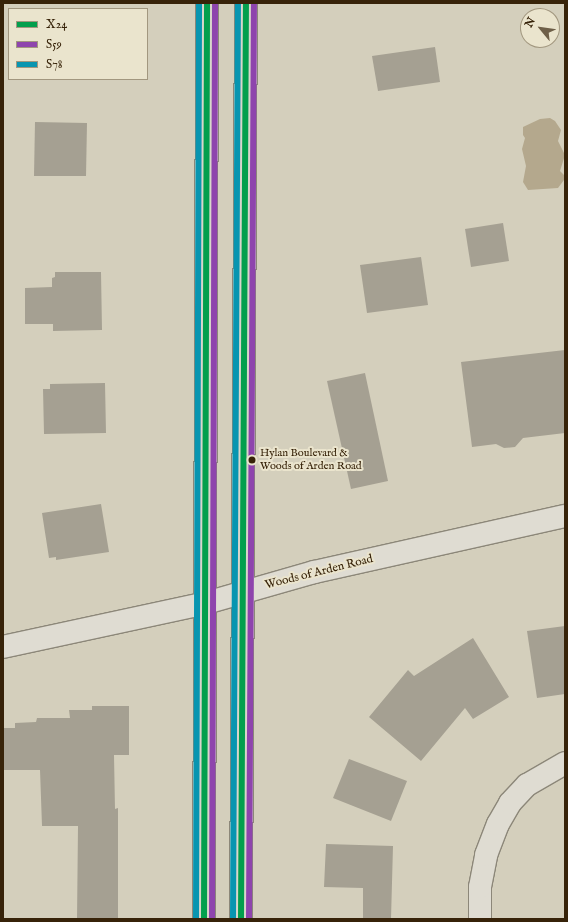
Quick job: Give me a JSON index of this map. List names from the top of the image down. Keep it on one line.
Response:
{"streets":{"street":["Woods of Arden Road"]},"places":["Hylan Boulevard & Woods of Arden Road"],"lines":["transit line X24","transit line S59","transit line S78"],"legend":["X24","S59","S78"],"north":"top left"}
